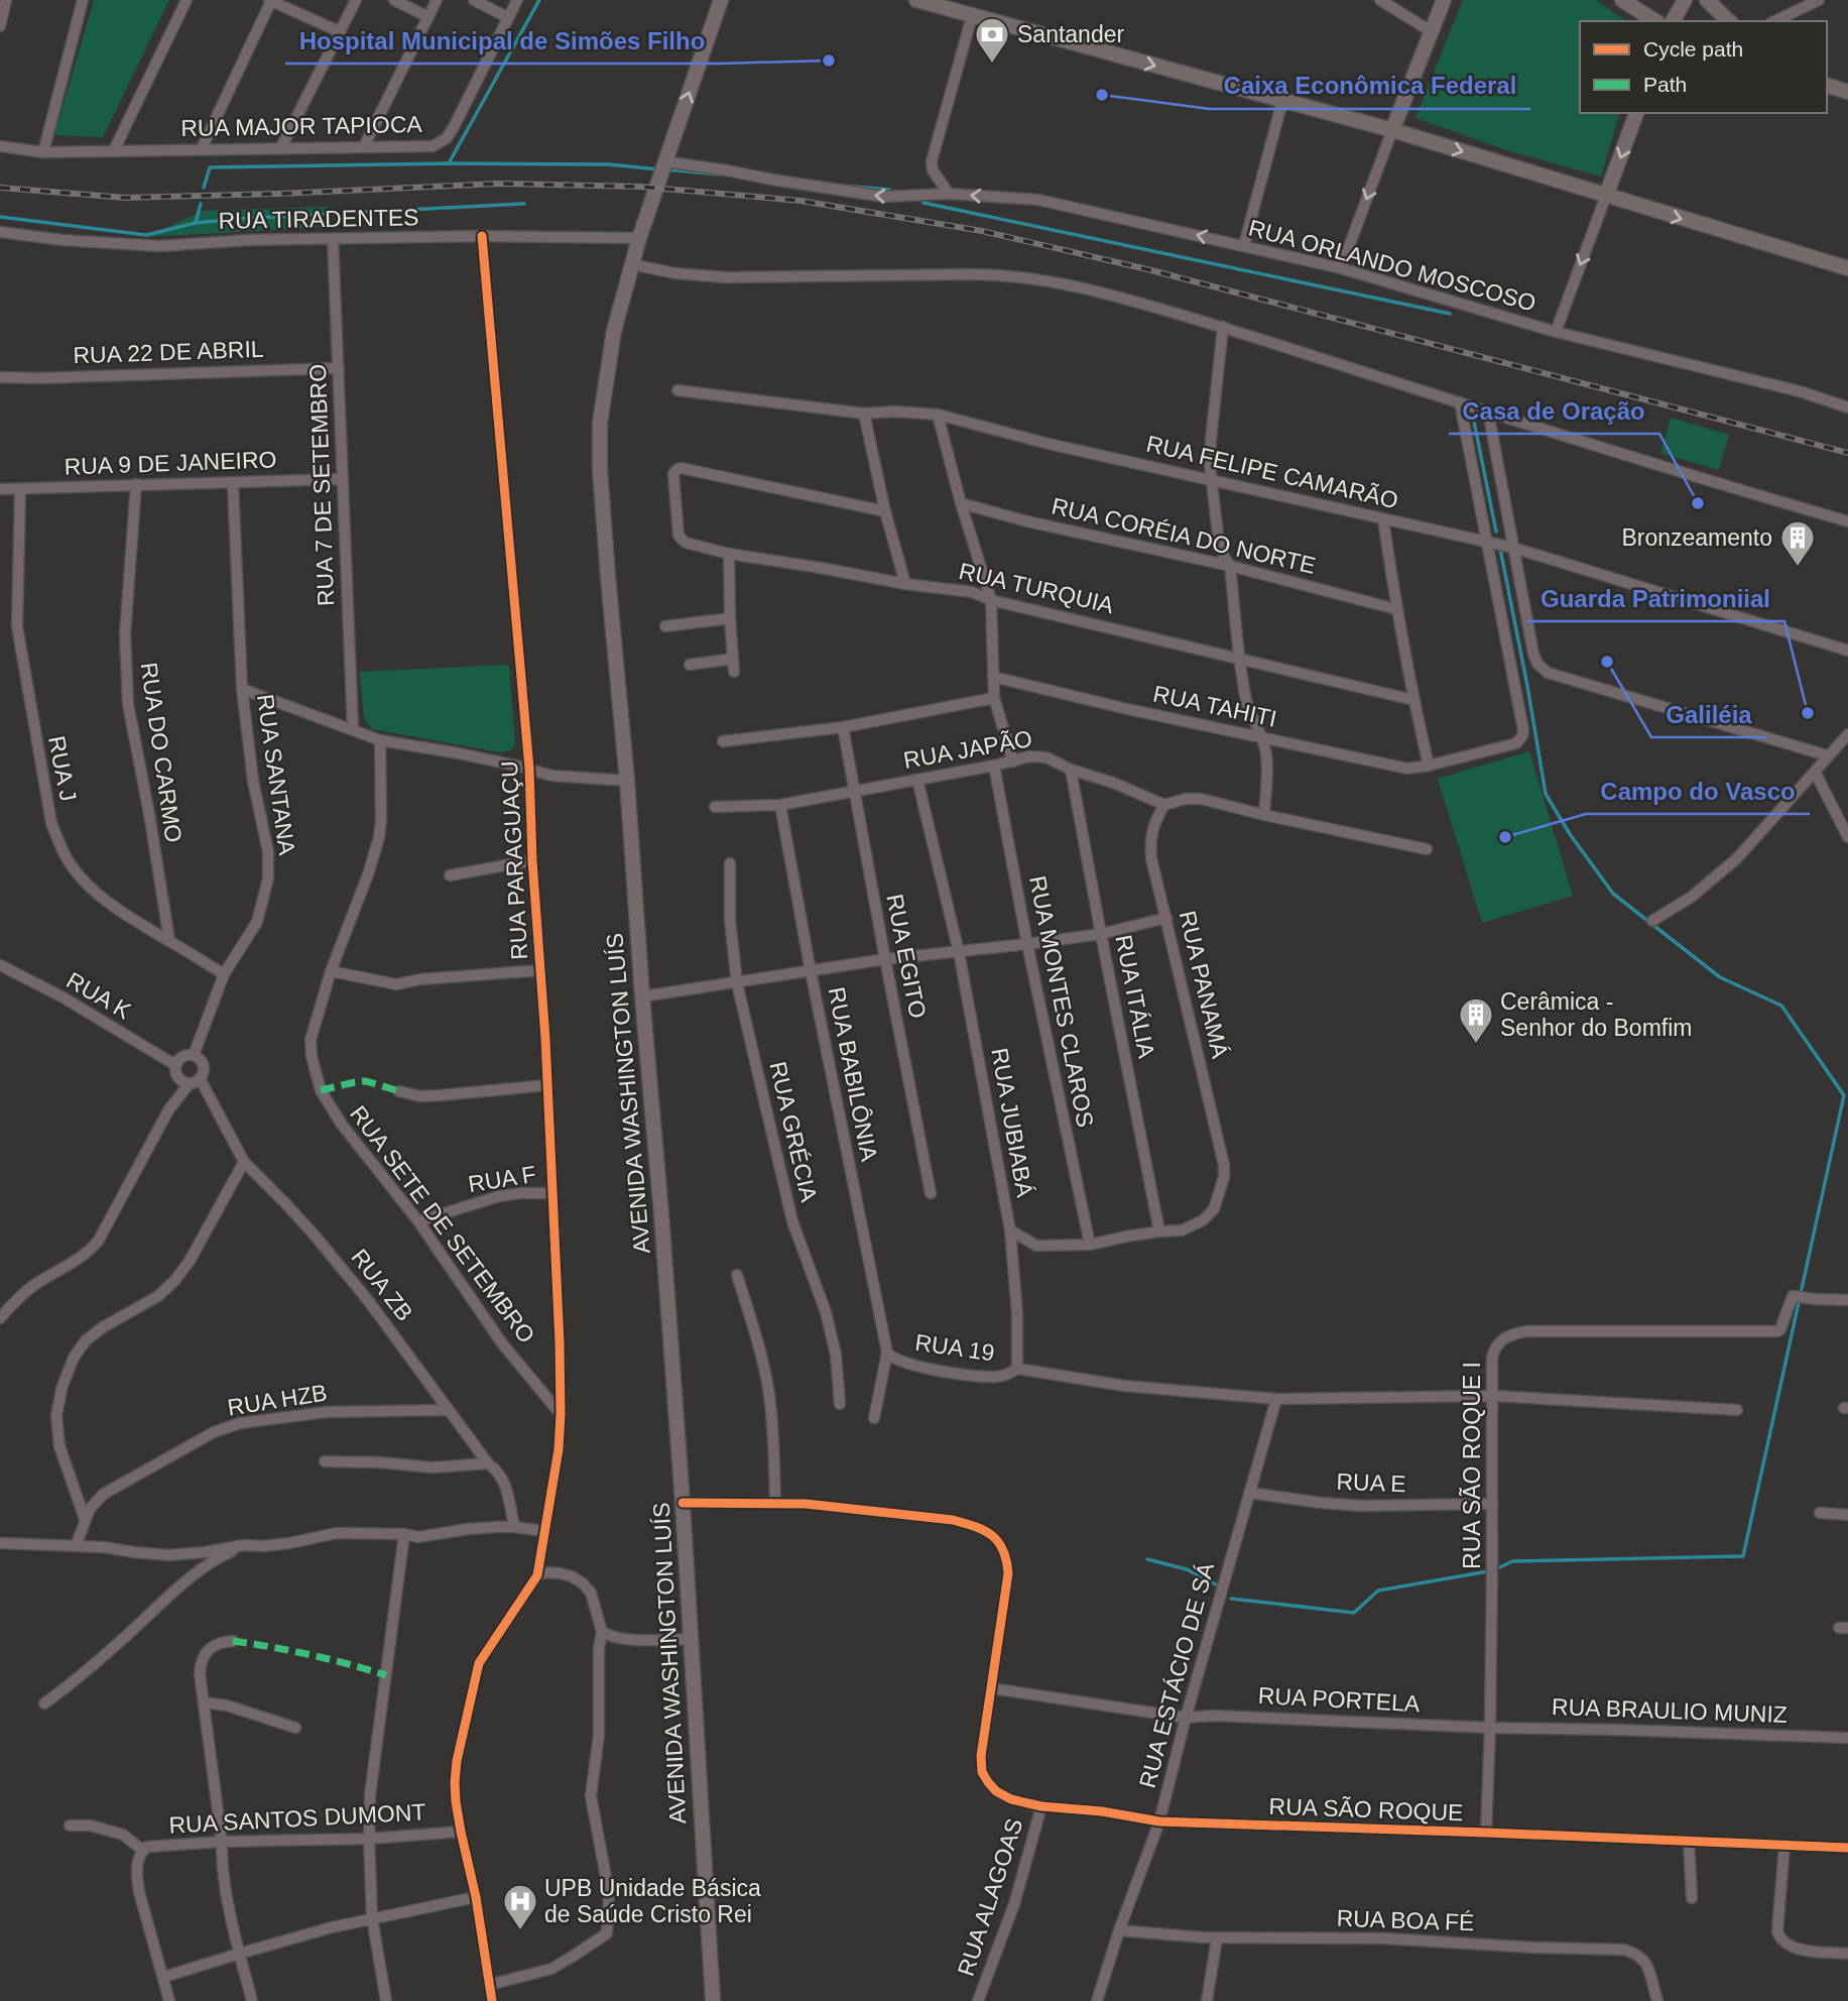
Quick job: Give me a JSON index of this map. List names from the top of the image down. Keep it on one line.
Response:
{"streets":{"main road":["AVENIDA WASHINGTON LUÍS"],"street":["RUA MAJOR TAPIOCA","RUA TIRADENTES","RUA ORLANDO MOSCOSO","RUA 22 DE ABRIL","RUA 9 DE JANEIRO","RUA FELIPE CAMARÃO","RUA 7 DE SETEMBRO","RUA CORÉIA DO NORTE","RUA TURQUIA","RUA TAHITI","RUA JAPÃO","RUA DO CARMO","RUA J","RUA SANTANA","RUA PARAGUAÇU","RUA EGITO","RUA PANAMÁ","RUA K","RUA ITÁLIA","RUA MONTES CLAROS","RUA BABILÔNIA","RUA JUBIABÁ","RUA GRÉCIA","RUA F","RUA SETE DE SETEMBRO","RUA ZB","RUA 19","RUA HZB","RUA SÃO ROQUE I","RUA E","RUA ESTÁCIO DE SÁ","RUA PORTELA","RUA BRAULIO MUNIZ","RUA SÃO ROQUE","RUA SANTOS DUMONT","RUA ALAGOAS","RUA BOA FÉ"]},"crossings":[["RUA TIRADENTES","RUA 7 DE SETEMBRO"],["RUA TIRADENTES","RUA PARAGUAÇU"],["RUA TIRADENTES","AVENIDA WASHINGTON LUÍS"],["RUA ORLANDO MOSCOSO","AVENIDA WASHINGTON LUÍS"],["RUA 22 DE ABRIL","RUA 7 DE SETEMBRO"],["RUA 9 DE JANEIRO","RUA 7 DE SETEMBRO"],["RUA 9 DE JANEIRO","RUA DO CARMO"],["RUA 9 DE JANEIRO","RUA J"],["RUA 9 DE JANEIRO","RUA SANTANA"],["RUA FELIPE CAMARÃO","RUA TAHITI"],["RUA JAPÃO","RUA EGITO"],["RUA JAPÃO","RUA PANAMÁ"],["RUA JAPÃO","RUA ITÁLIA"],["RUA JAPÃO","RUA MONTES CLAROS"],["RUA JAPÃO","RUA BABILÔNIA"],["RUA JAPÃO","RUA JUBIABÁ"],["RUA DO CARMO","RUA J"],["RUA J","RUA SANTANA"],["RUA SANTANA","RUA K"],["RUA SANTANA","RUA ZB"],["RUA PARAGUAÇU","RUA F"],["RUA PARAGUAÇU","RUA SETE DE SETEMBRO"],["RUA PANAMÁ","RUA JUBIABÁ"],["RUA K","RUA ZB"],["RUA ITÁLIA","RUA JUBIABÁ"],["RUA MONTES CLAROS","RUA JUBIABÁ"],["RUA BABILÔNIA","RUA 19"],["AVENIDA WASHINGTON LUÍS","RUA SÃO ROQUE"],["RUA F","RUA SETE DE SETEMBRO"],["RUA ZB","RUA HZB"],["RUA SÃO ROQUE I","RUA E"],["RUA SÃO ROQUE I","RUA PORTELA"],["RUA SÃO ROQUE I","RUA BRAULIO MUNIZ"],["RUA SÃO ROQUE I","RUA SÃO ROQUE"],["RUA E","RUA ESTÁCIO DE SÁ"],["RUA ESTÁCIO DE SÁ","RUA PORTELA"],["RUA ESTÁCIO DE SÁ","RUA SÃO ROQUE"],["RUA ESTÁCIO DE SÁ","RUA BOA FÉ"],["RUA PORTELA","RUA BRAULIO MUNIZ"],["RUA PORTELA","RUA SÃO ROQUE"],["RUA SÃO ROQUE","RUA ALAGOAS"]],"places":{"other":["Hospital Municipal de Simões Filho","Caixa Econômica Federal","Casa de Oração","Galiléia","Guarda Patrimoniial","Campo do Vasco"],"bank":["Santander"],"building":["Bronzeamento","Cerâmica - Senhor do Bomfim"],"hospital":["UPB Unidade Básica de Saúde Cristo Rei"]},"legend":["Cycle path","Path"]}
